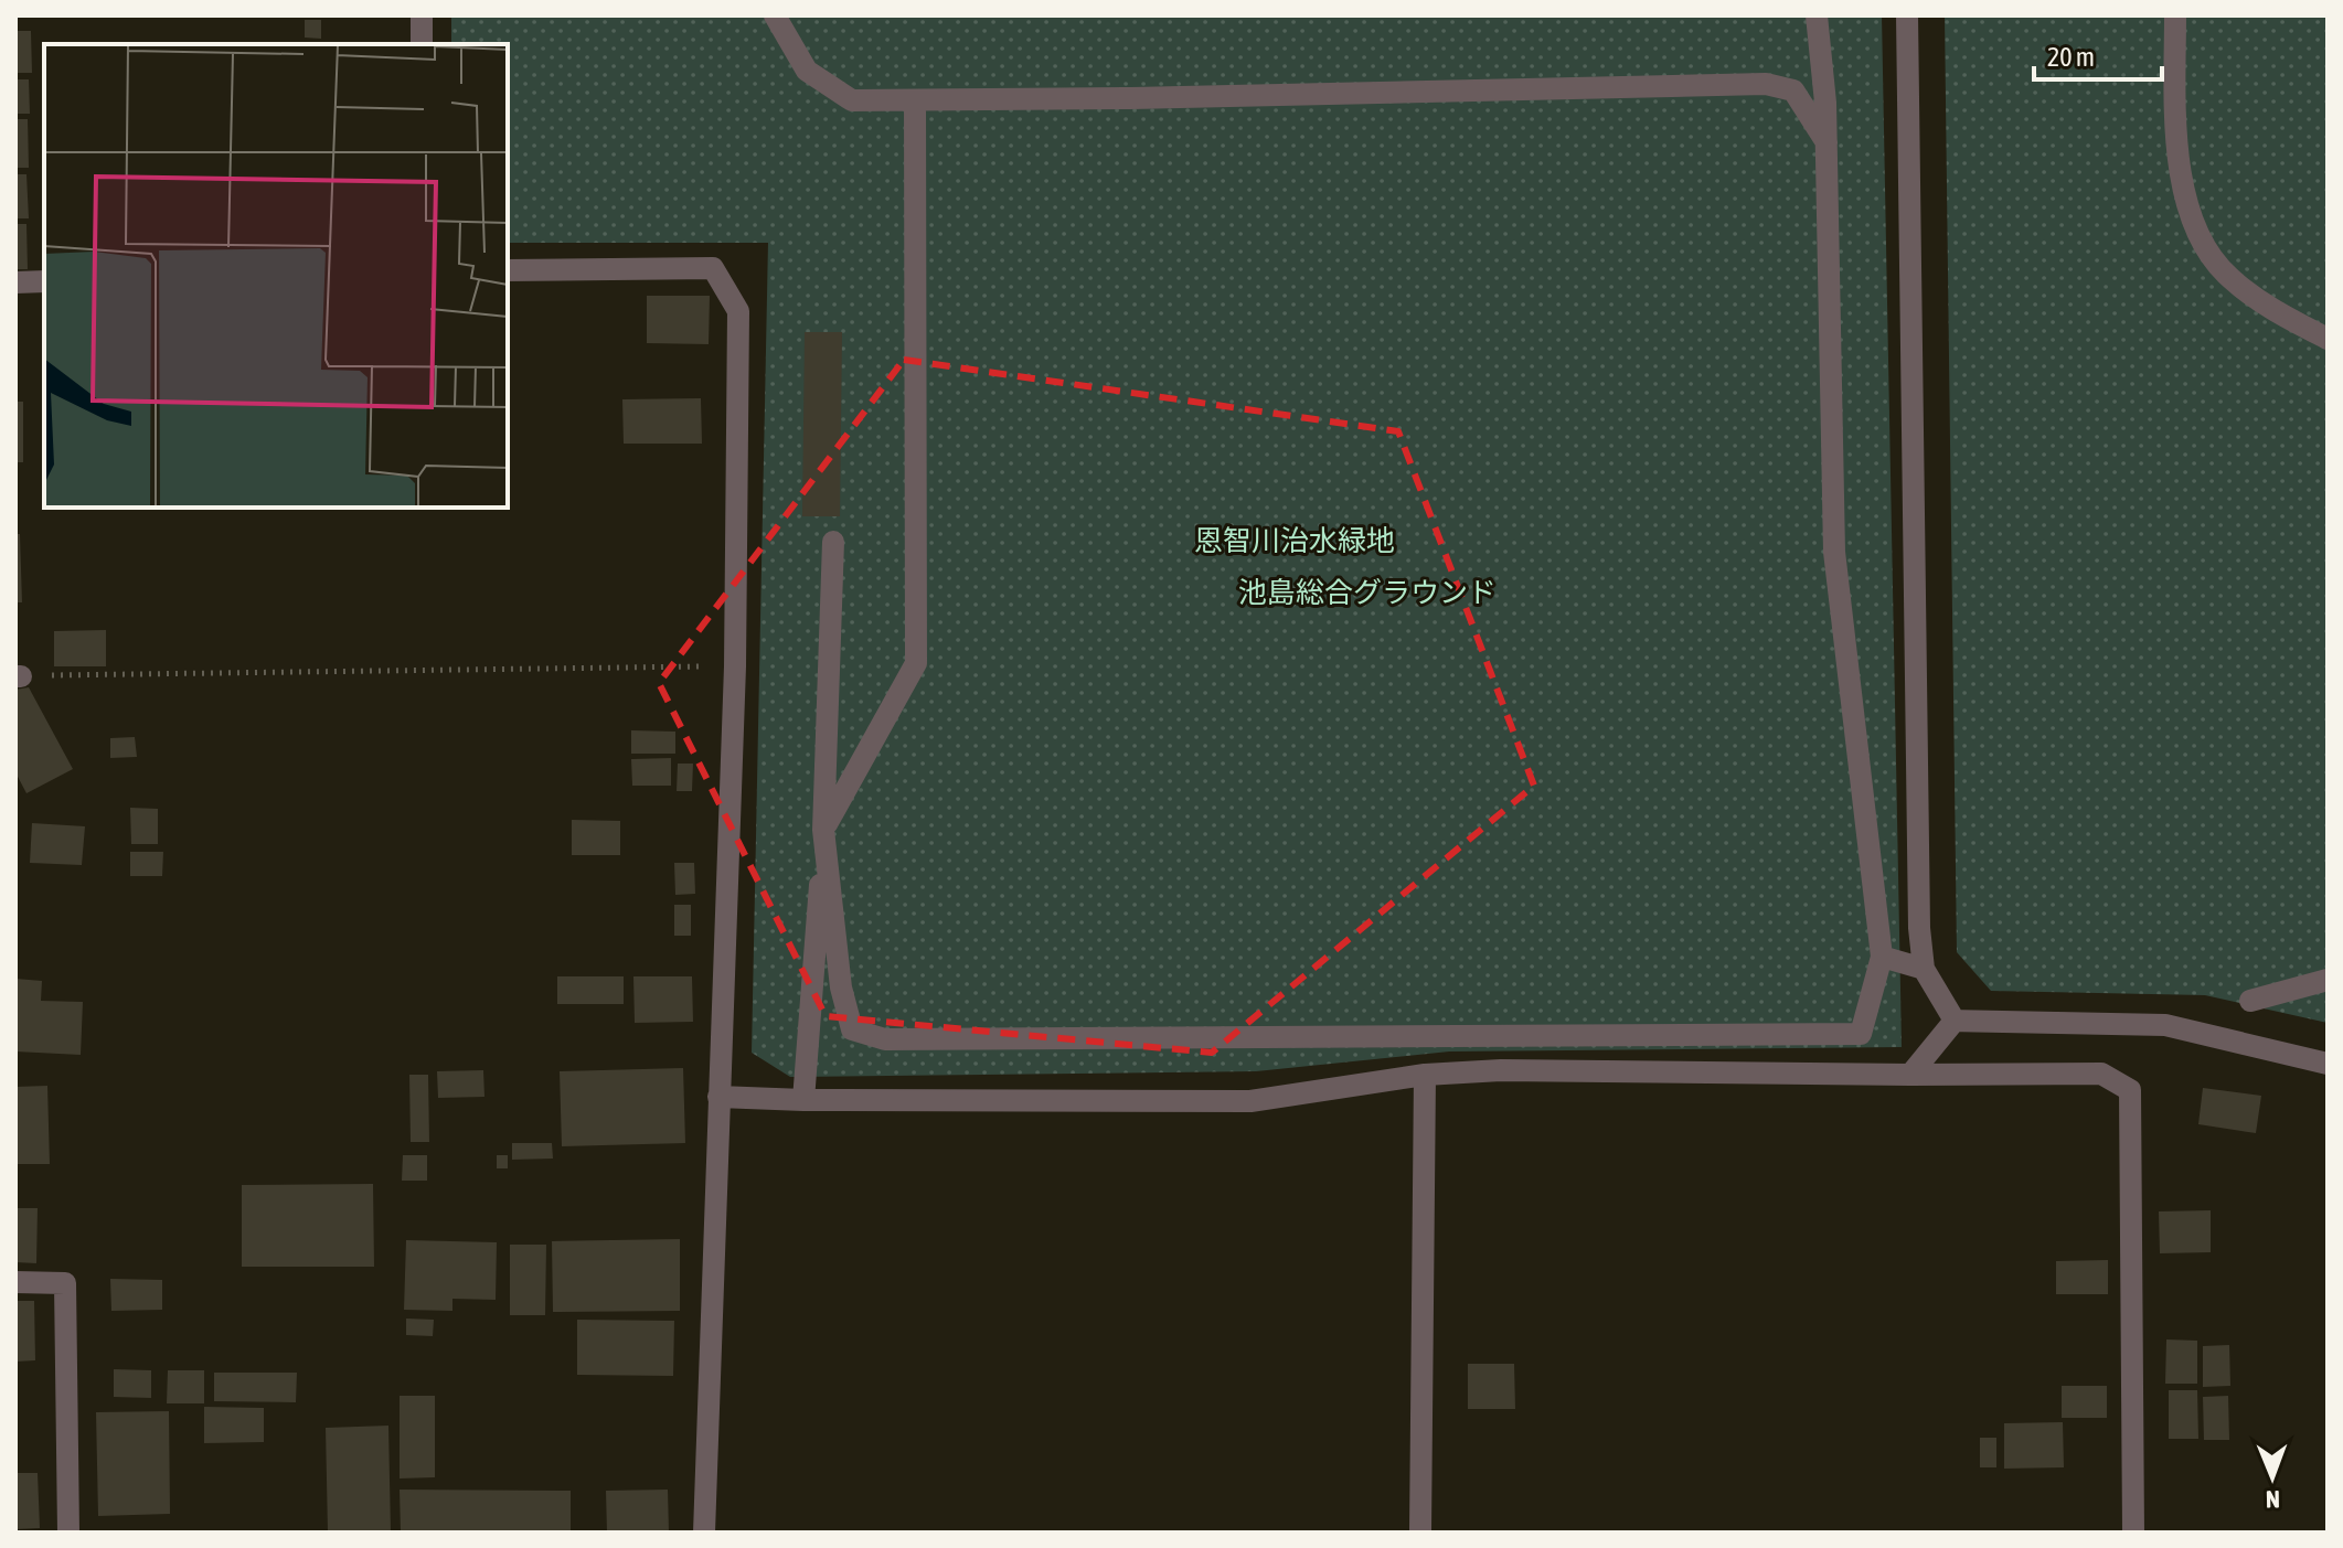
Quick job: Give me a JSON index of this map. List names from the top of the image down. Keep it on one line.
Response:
{"parks":["恩智川治水緑地","池島総合グラウンド"],"scale_bar":"20 m","north":"bottom"}
